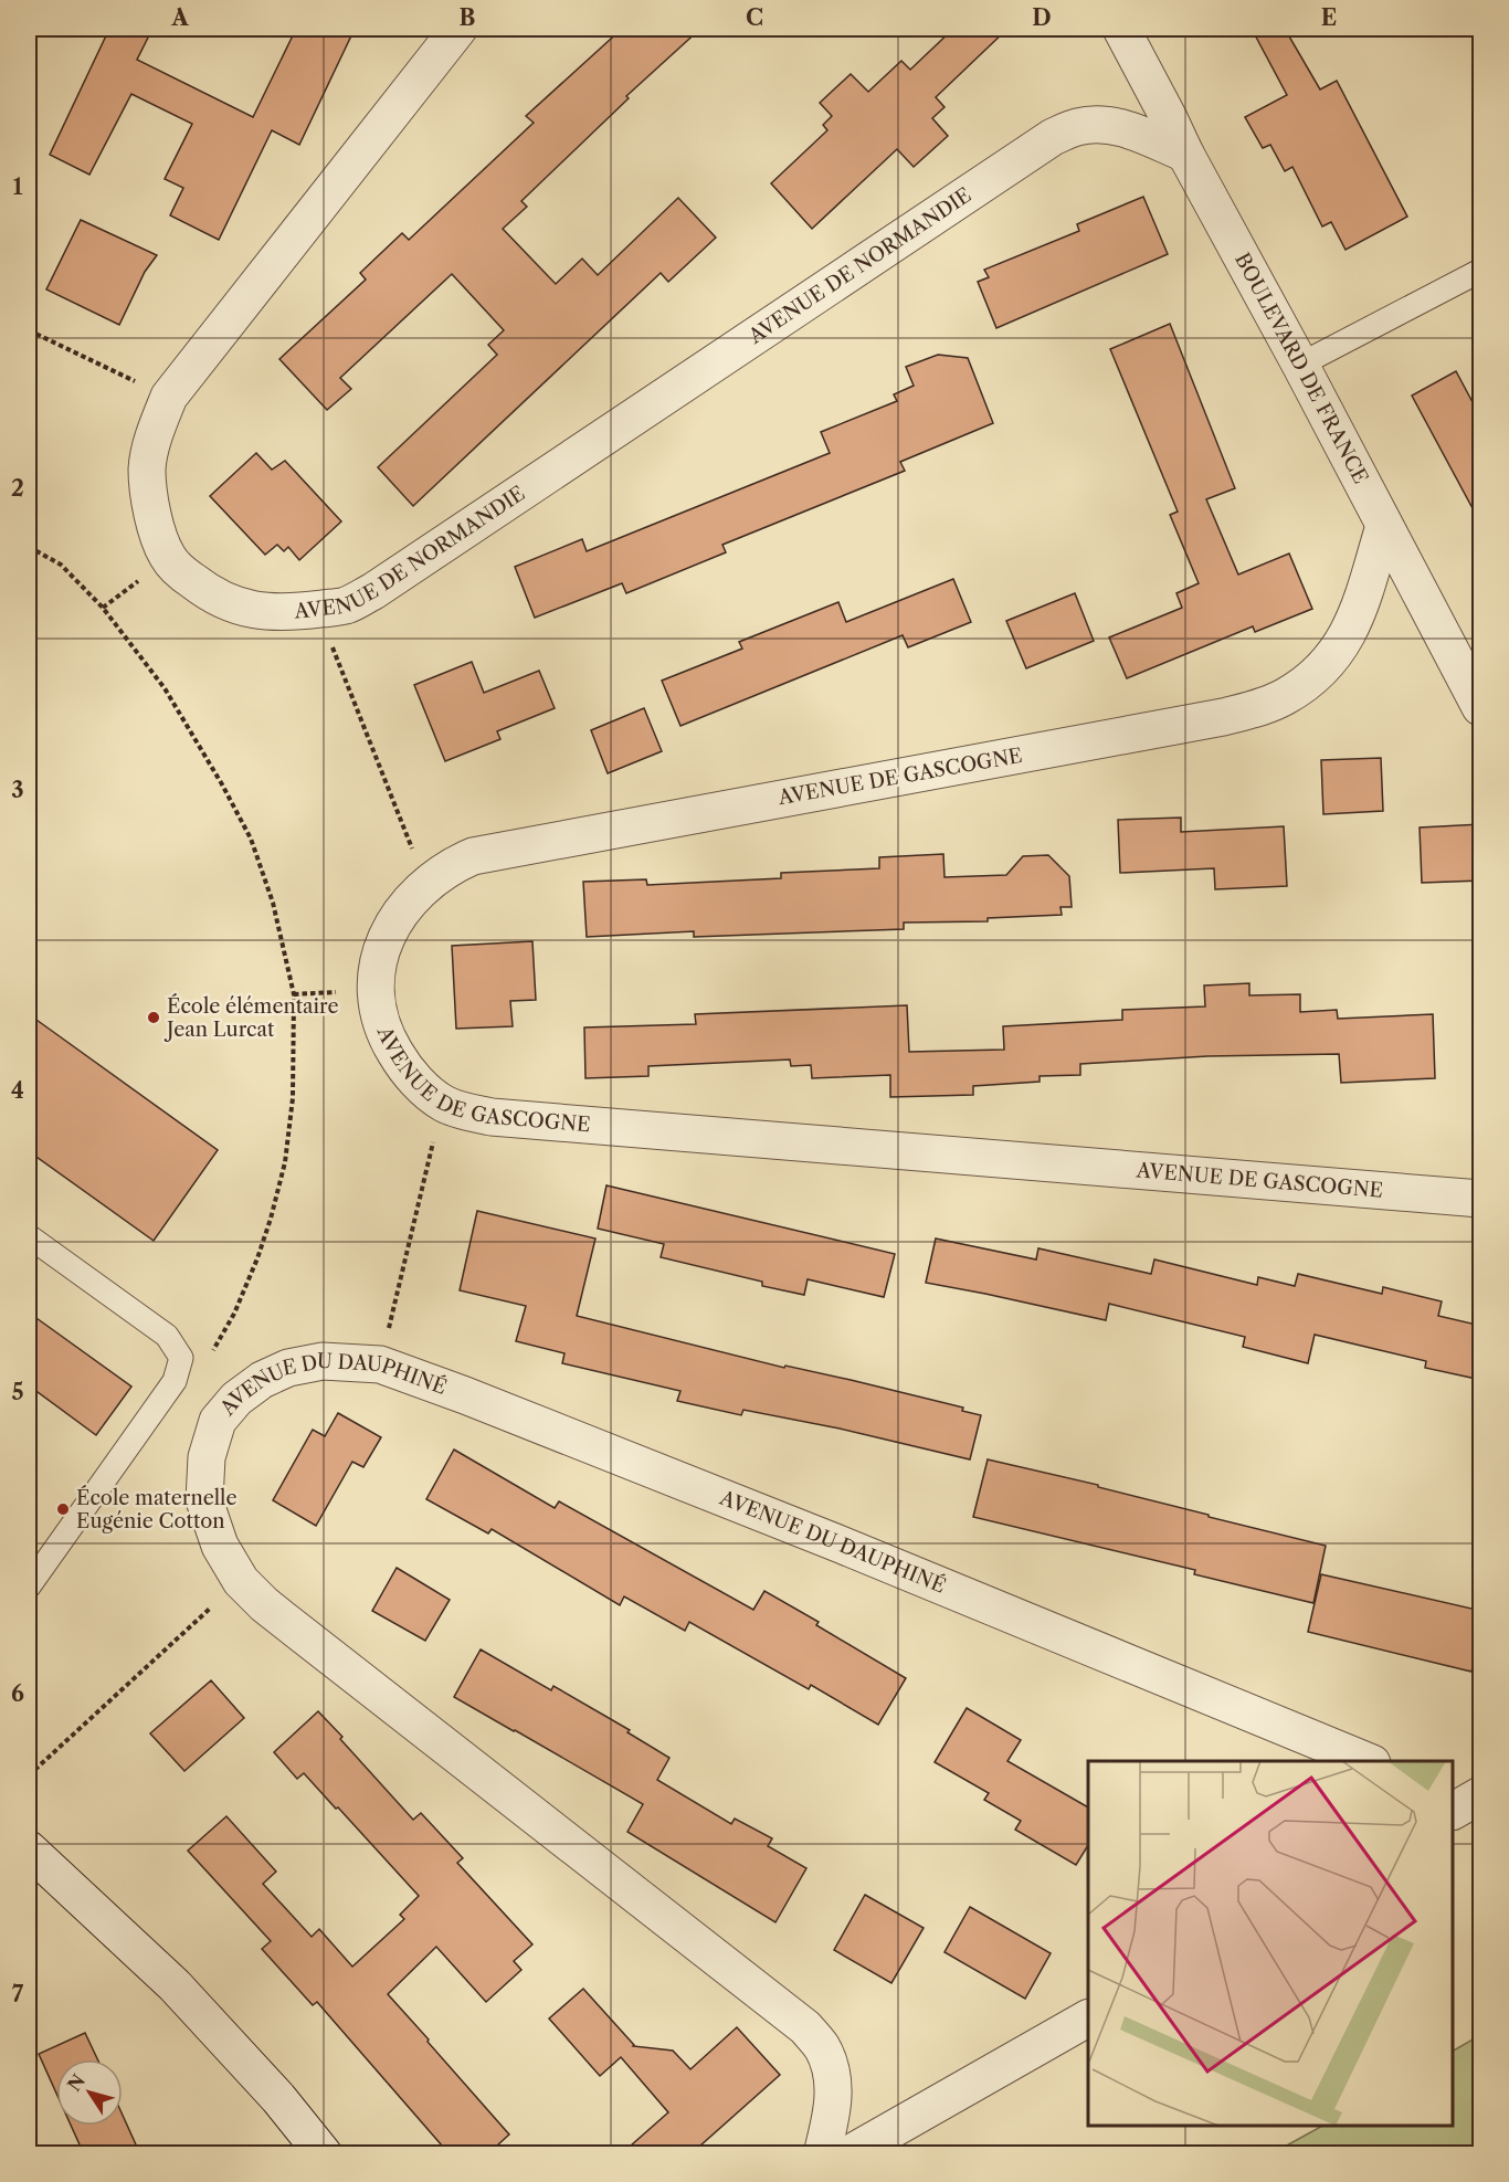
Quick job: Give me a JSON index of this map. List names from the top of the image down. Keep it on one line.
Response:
{"streets":{"street":["AVENUE DE NORMANDIE","BOULEVARD DE FRANCE","AVENUE DE GASCOGNE","AVENUE DU DAUPHINÉ"]},"crossings":[["AVENUE DE NORMANDIE","BOULEVARD DE FRANCE"],["BOULEVARD DE FRANCE","AVENUE DE GASCOGNE"]],"places":["École élémentaire Jean Lurcat","École maternelle Eugénie Cotton"],"north":"top left","grid":{"columns":["A","B","C","D","E"],"rows":["1","2","3","4","5","6","7"]}}
